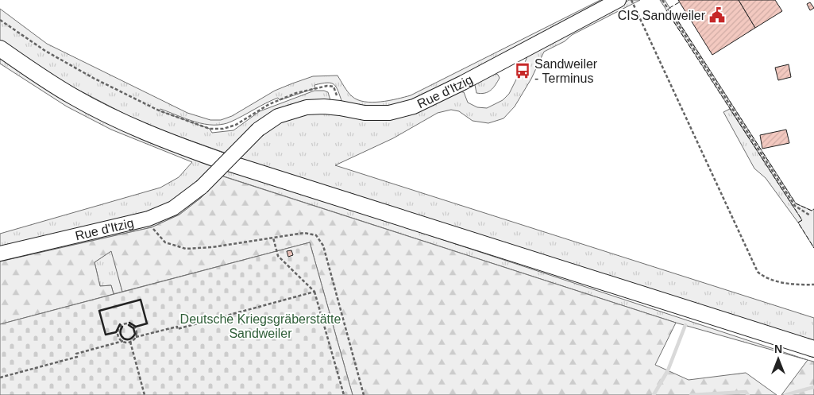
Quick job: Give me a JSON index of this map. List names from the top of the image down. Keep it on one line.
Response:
{"streets":{"street":["Rue d'Itzig"]},"parks":["Deutsche Kriegsgräberstätte Sandweiler"],"places":{"public building":["CIS Sandweiler"],"bus stop":["Sandweiler - Terminus"]},"north":"top"}
